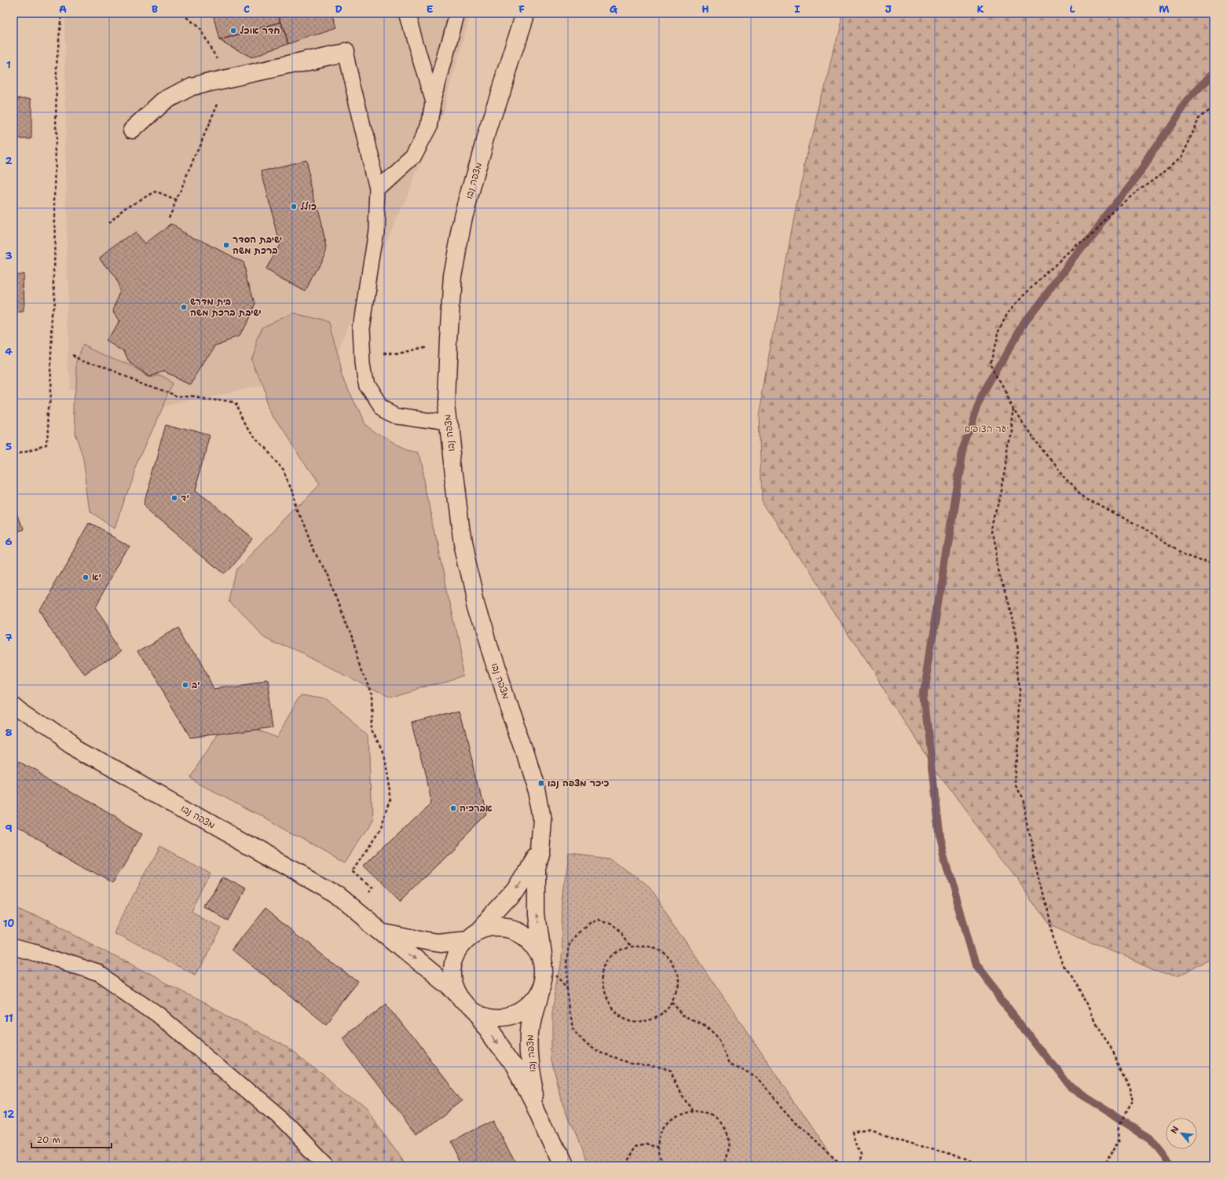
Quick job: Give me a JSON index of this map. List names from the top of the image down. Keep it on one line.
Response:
{"streets":{"street":["מצפה נבו"]},"parks":["יער הצופים"],"places":{"other":["חדר אוכל","כולל","ישיבת הסדר ברכת משה","בית מדרש ישיבת ברכת משה","ד'","א'","ב'","אברכיה"],"transit":["כיכר מצפה נבו"]},"scale_bar":"20 m","north":"top left","grid":{"columns":["A","B","C","D","E","F","G","H","I","J","K","L","M"],"rows":["1","2","3","4","5","6","7","8","9","10","11","12"]}}
